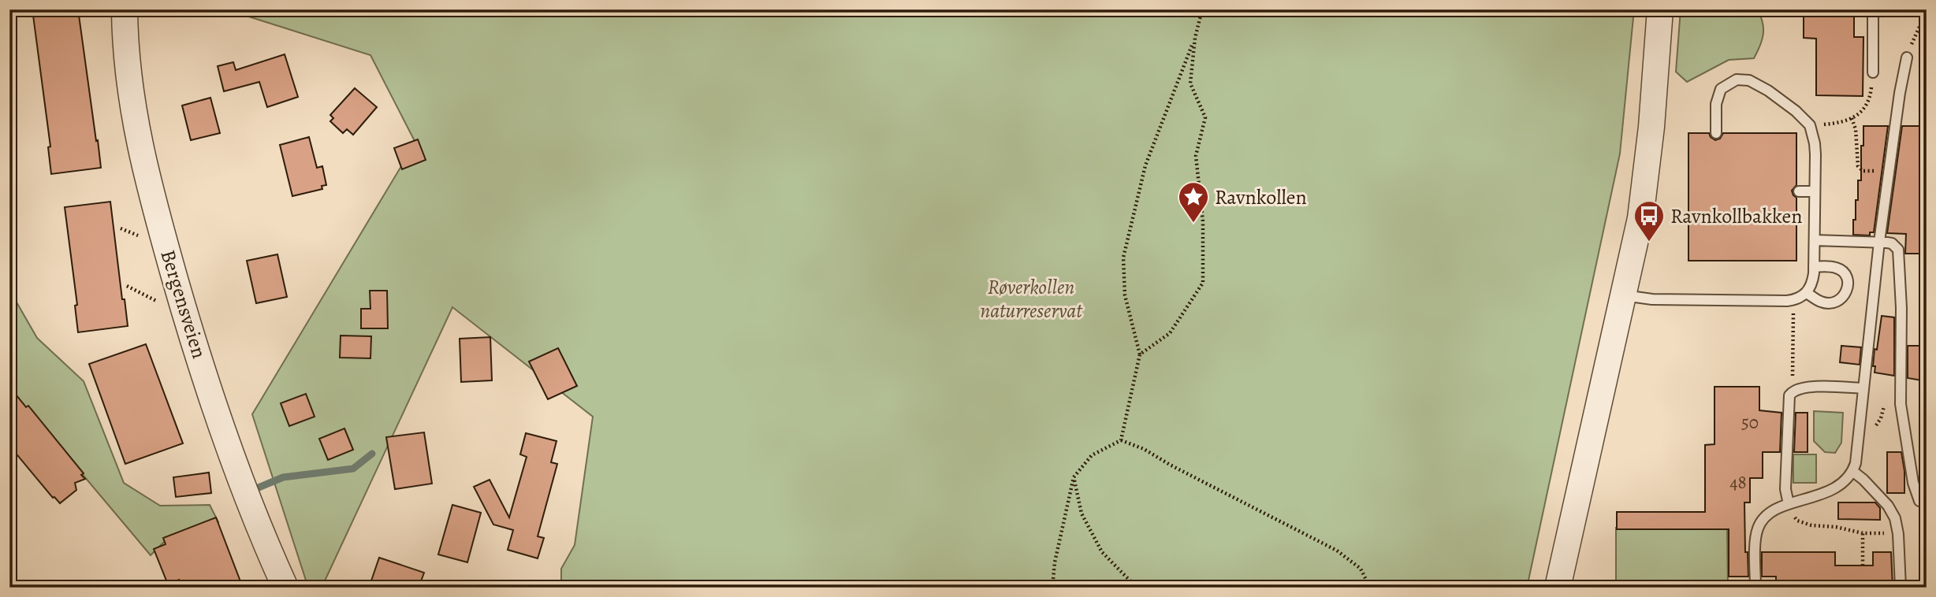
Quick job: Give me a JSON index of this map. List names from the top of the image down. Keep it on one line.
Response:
{"streets":{"street":["Bergensveien"]},"parks":["Røverkollen naturreservat"],"places":{"place":["Ravnkollen"],"bus stop":["Ravnkollbakken"]},"house_numbers":["50","48"]}
